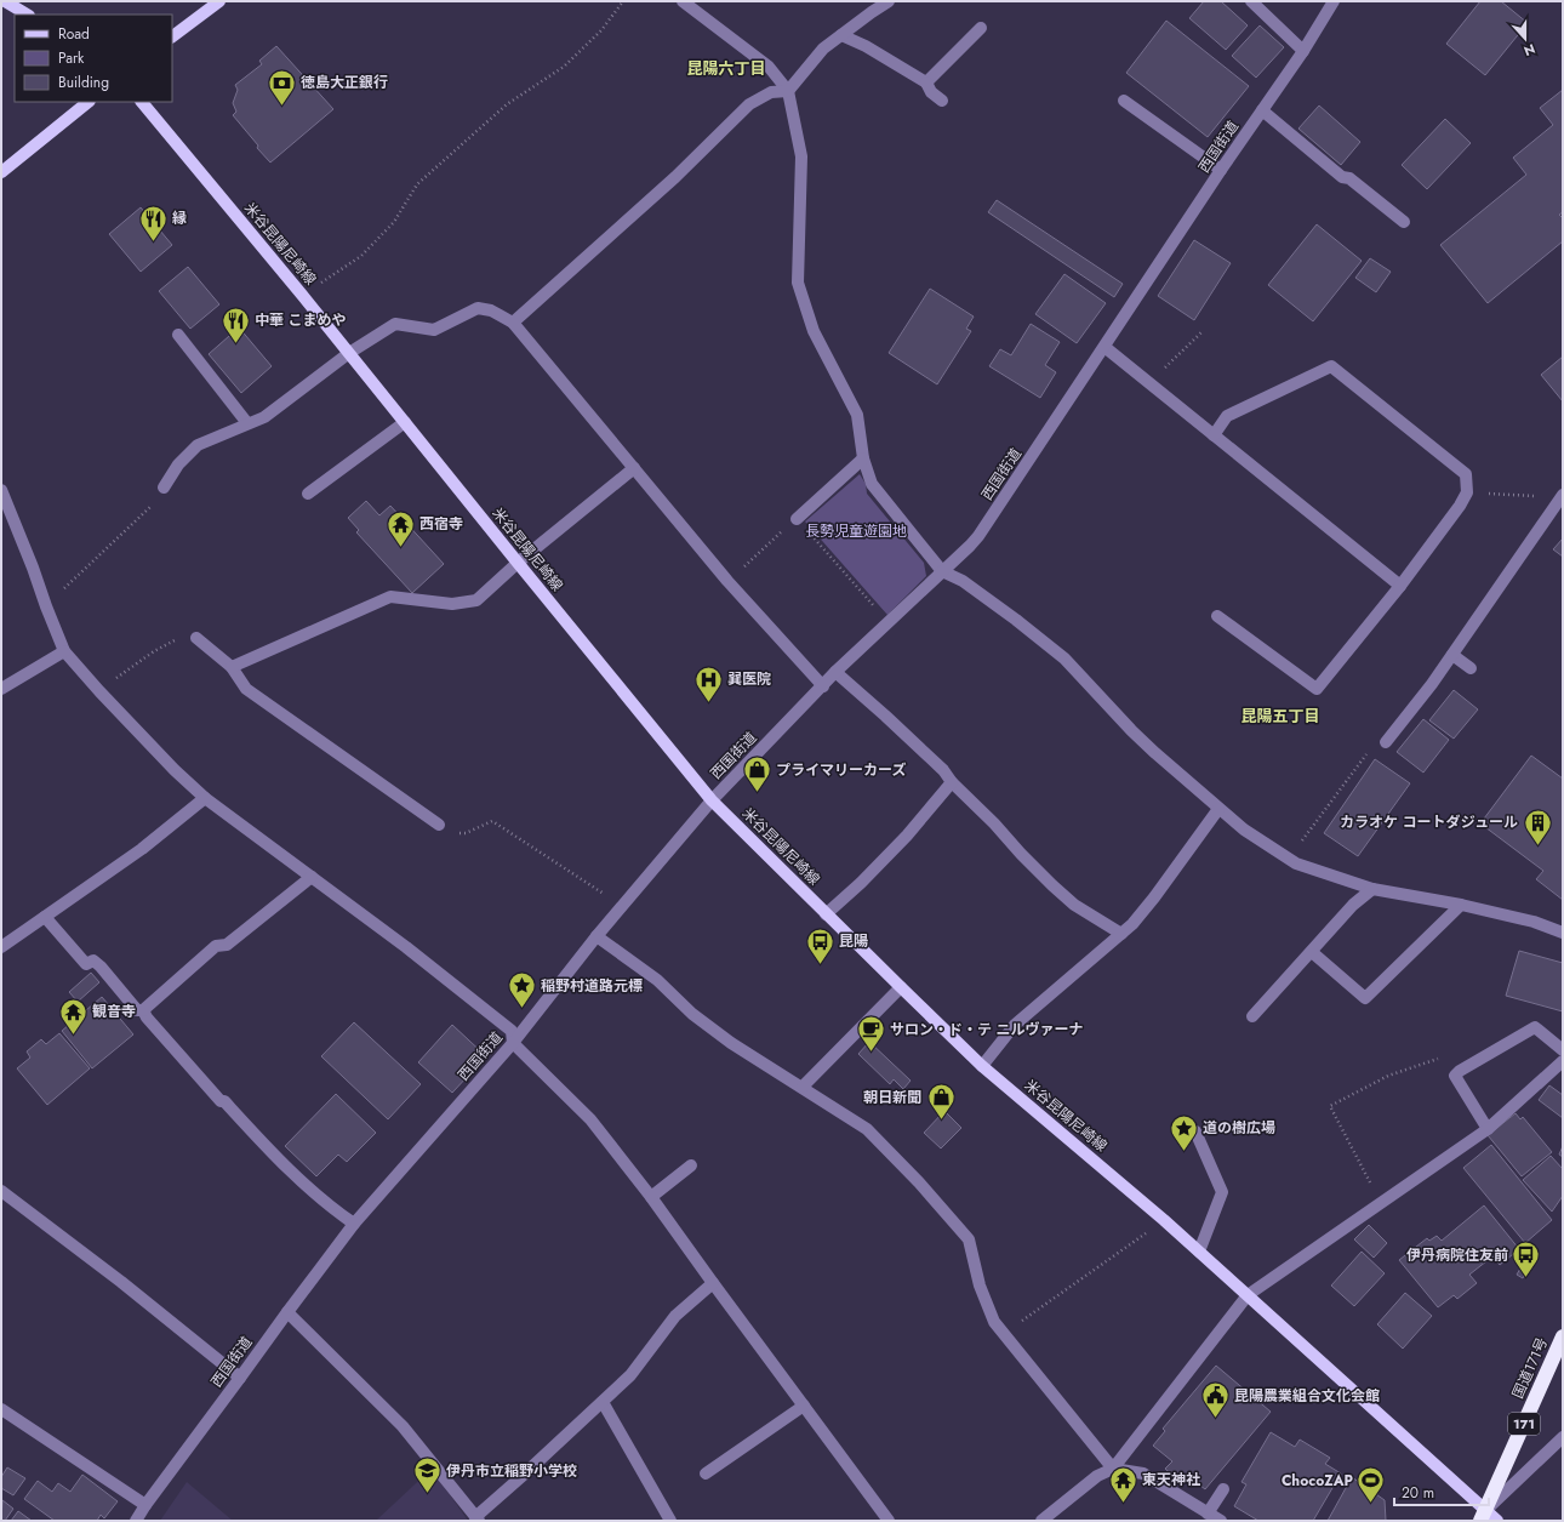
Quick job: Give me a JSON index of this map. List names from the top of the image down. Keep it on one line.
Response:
{"streets":{"highway":["国道171号","171"],"main road":["米谷昆陽尼崎線"],"street":["西国街道"]},"crossings":[["西国街道","米谷昆陽尼崎線"],["米谷昆陽尼崎線","国道171号"]],"districts":["昆陽六丁目","昆陽五丁目"],"parks":["長勢児童遊園地"],"places":{"bank":["徳島大正銀行"],"restaurant":["縁","中華 こまめや"],"temple":["西宿寺","観音寺","東天神社"],"hospital":["巽医院"],"shop":["プライマリーカーズ","朝日新聞"],"building":["カラオケ コートダジュール"],"bus stop":["昆陽","伊丹病院住友前"],"place":["稲野村道路元標","道の樹広場"],"cafe":["サロン・ド・テ ニルヴァーナ"],"public building":["昆陽農業組合文化会館"],"school or university":["伊丹市立稲野小学校"],"sports":["ChocoZAP"]},"legend":["Road","Park","Building"],"scale_bar":"20 m","north":"bottom"}
